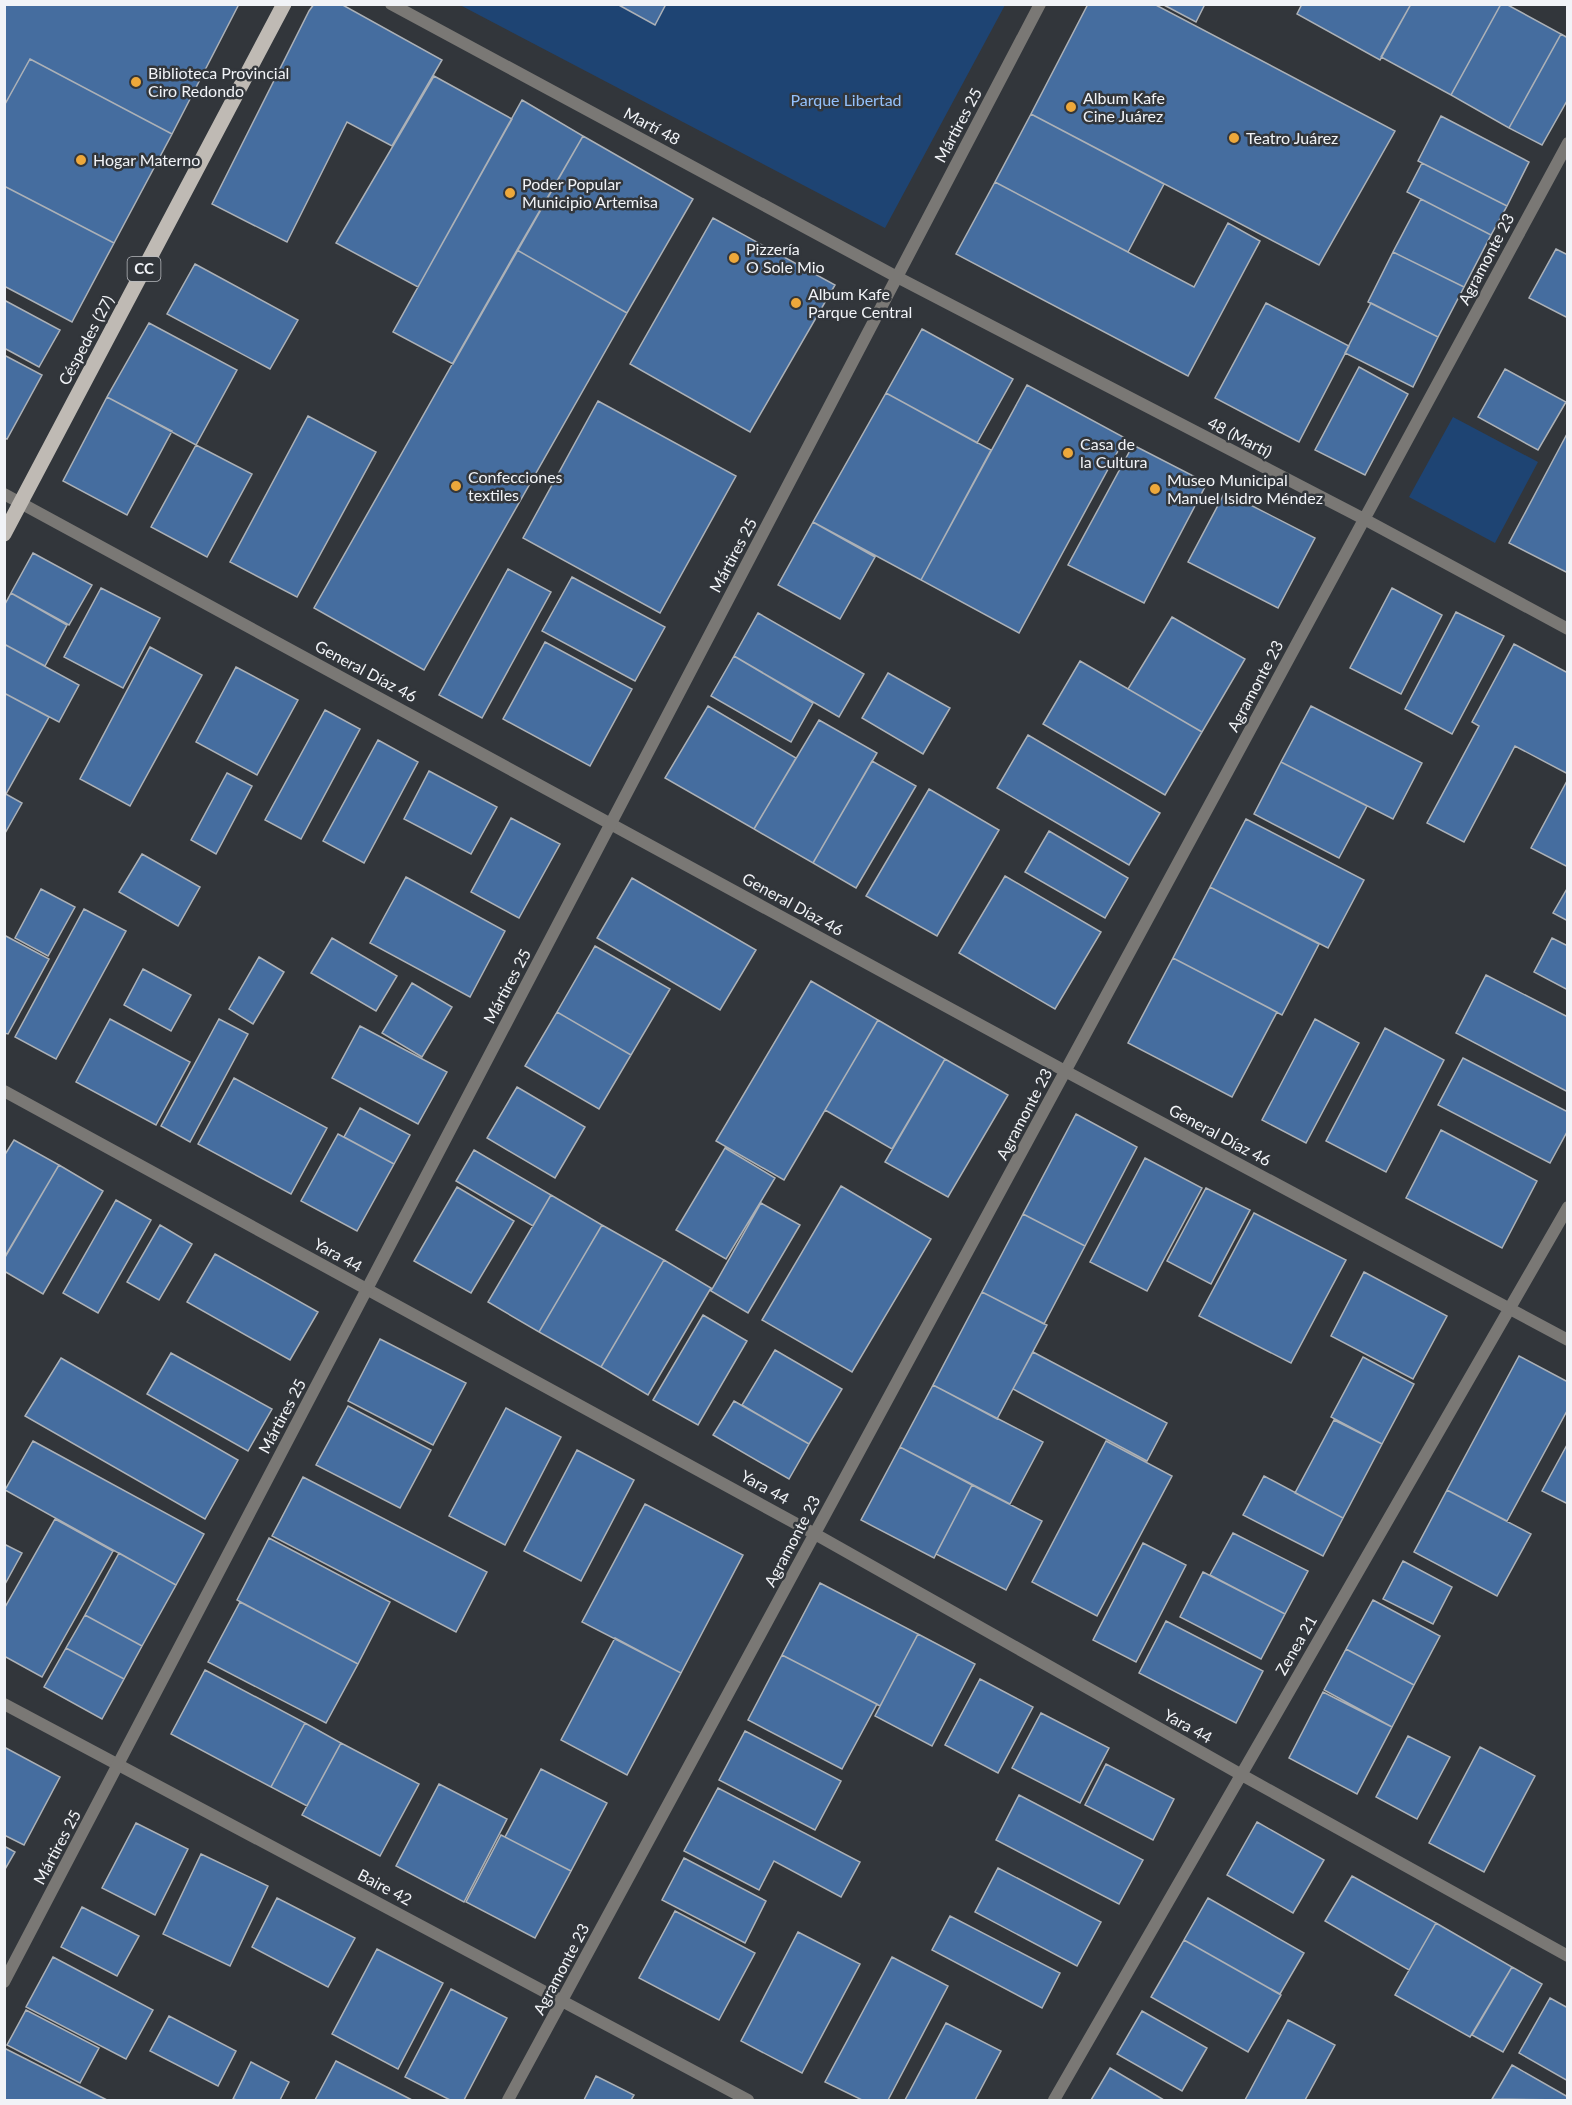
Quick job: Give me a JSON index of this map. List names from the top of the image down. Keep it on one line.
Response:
{"streets":{"main road":["CC","Céspedes (27)"],"street":["Mártires 25","Martí 48","Agramonte 23","48 (Martí)","General Díaz 46","Yara 44","Zenea 21","Baire 42"]},"crossings":[["Mártires 25","Martí 48"],["Mártires 25","48 (Martí)"],["Mártires 25","General Díaz 46"],["Mártires 25","Yara 44"],["Mártires 25","Baire 42"],["Martí 48","48 (Martí)"],["Agramonte 23","48 (Martí)"],["Agramonte 23","General Díaz 46"],["Agramonte 23","Yara 44"],["Agramonte 23","Baire 42"],["Céspedes (27)","General Díaz 46"],["General Díaz 46","Zenea 21"],["Yara 44","Zenea 21"]],"parks":["Parque Libertad"],"places":["Biblioteca Provincial Ciro Redondo","Album Kafe Cine Juárez","Teatro Juárez","Hogar Materno","Poder Popular Municipio Artemisa","Pizzería O Sole Mio","Album Kafe Parque Central","Casa de la Cultura","Confecciones textiles","Museo Municipal Manuel Isidro Méndez"]}
